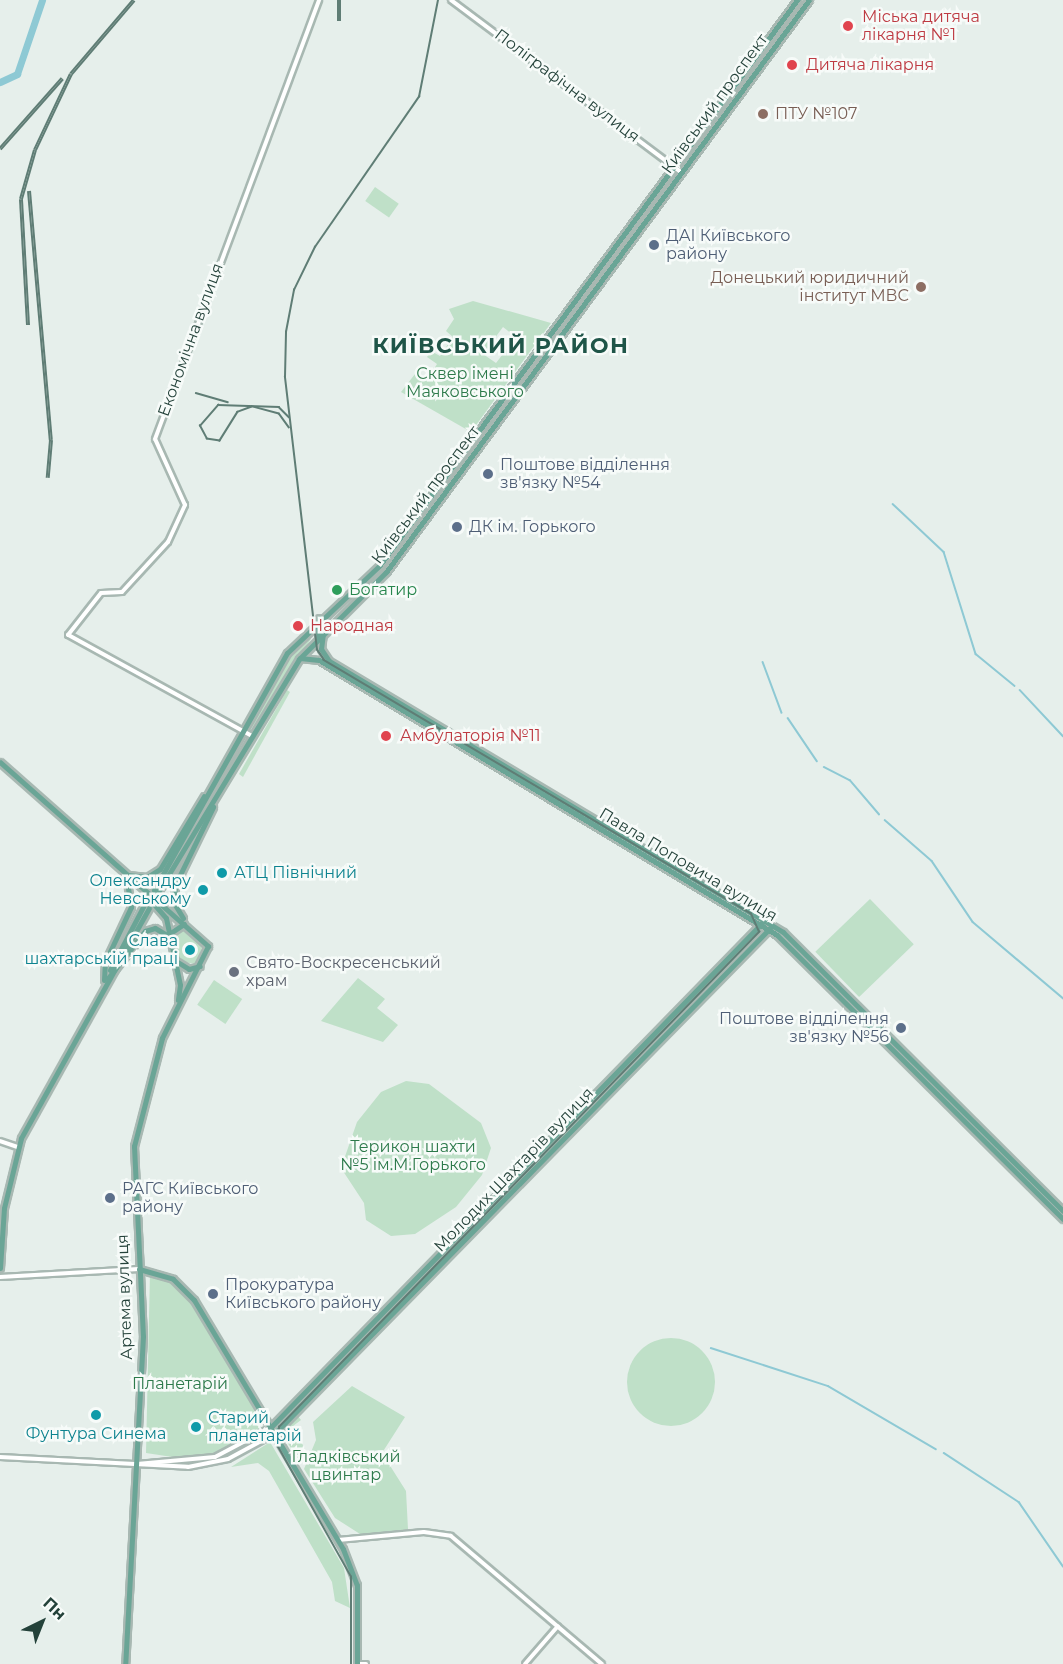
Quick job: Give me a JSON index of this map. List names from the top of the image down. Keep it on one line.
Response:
{"streets":{"main road":["Київський проспект","Павла Поповича вулиця","Молодих Шахтарів вулиця","Артема вулиця"],"street":["Поліграфічна вулиця","Економічна вулиця"]},"crossings":[["Поліграфічна вулиця","Київський проспект"],["Київський проспект","Економічна вулиця"],["Київський проспект","Павла Поповича вулиця"],["Павла Поповича вулиця","Молодих Шахтарів вулиця"]],"districts":["КИЇВСЬКИЙ РАЙОН"],"parks":["Сквер імені Маяковського","Терикон шахти №5 ім.М.Горького","Планетарій","Гладківський цвинтар"],"places":["Міська дитяча лікарня №1","Дитяча лікарня","ПТУ №107","ДАІ Київського району","Донецький юридичний інститут МВС","Поштове відділення зв'язку №54","ДК ім. Горького","Богатир","Народная","Амбулаторія №11","АТЦ Північний","Олександру Невському","Слава шахтарській праці","Свято-Воскресенський храм","Поштове відділення зв'язку №56","РАГС Київського району","Прокуратура Київського району","Фунтура Синема","Старий планетарій"],"north":"top right"}
